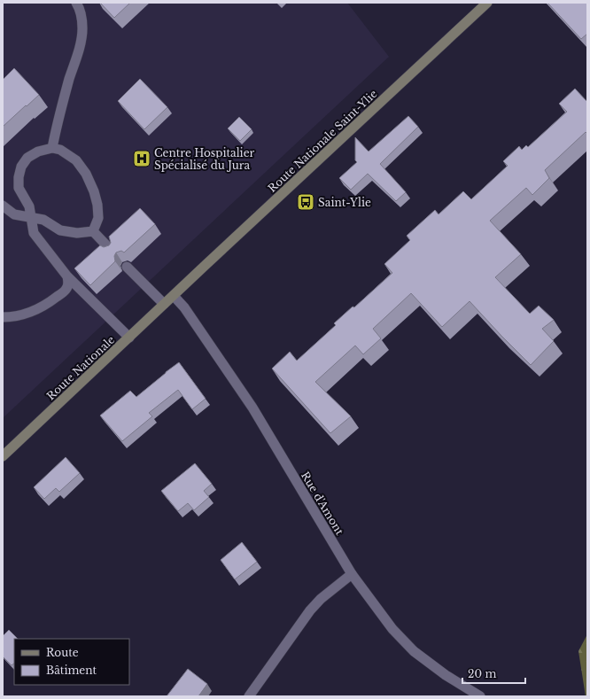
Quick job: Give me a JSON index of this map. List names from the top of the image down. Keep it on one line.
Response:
{"streets":{"main road":["Route Nationale Saint-Ylie","Route Nationale"],"street":["Rue d'Amont"]},"crossings":[["Route Nationale Saint-Ylie","Route Nationale"],["Route Nationale Saint-Ylie","Rue d'Amont"],["Route Nationale","Rue d'Amont"]],"places":{"hospital":["Centre Hospitalier Spécialisé du Jura"],"bus stop":["Saint-Ylie"]},"legend":["Route","Bâtiment"],"scale_bar":"20 m"}
